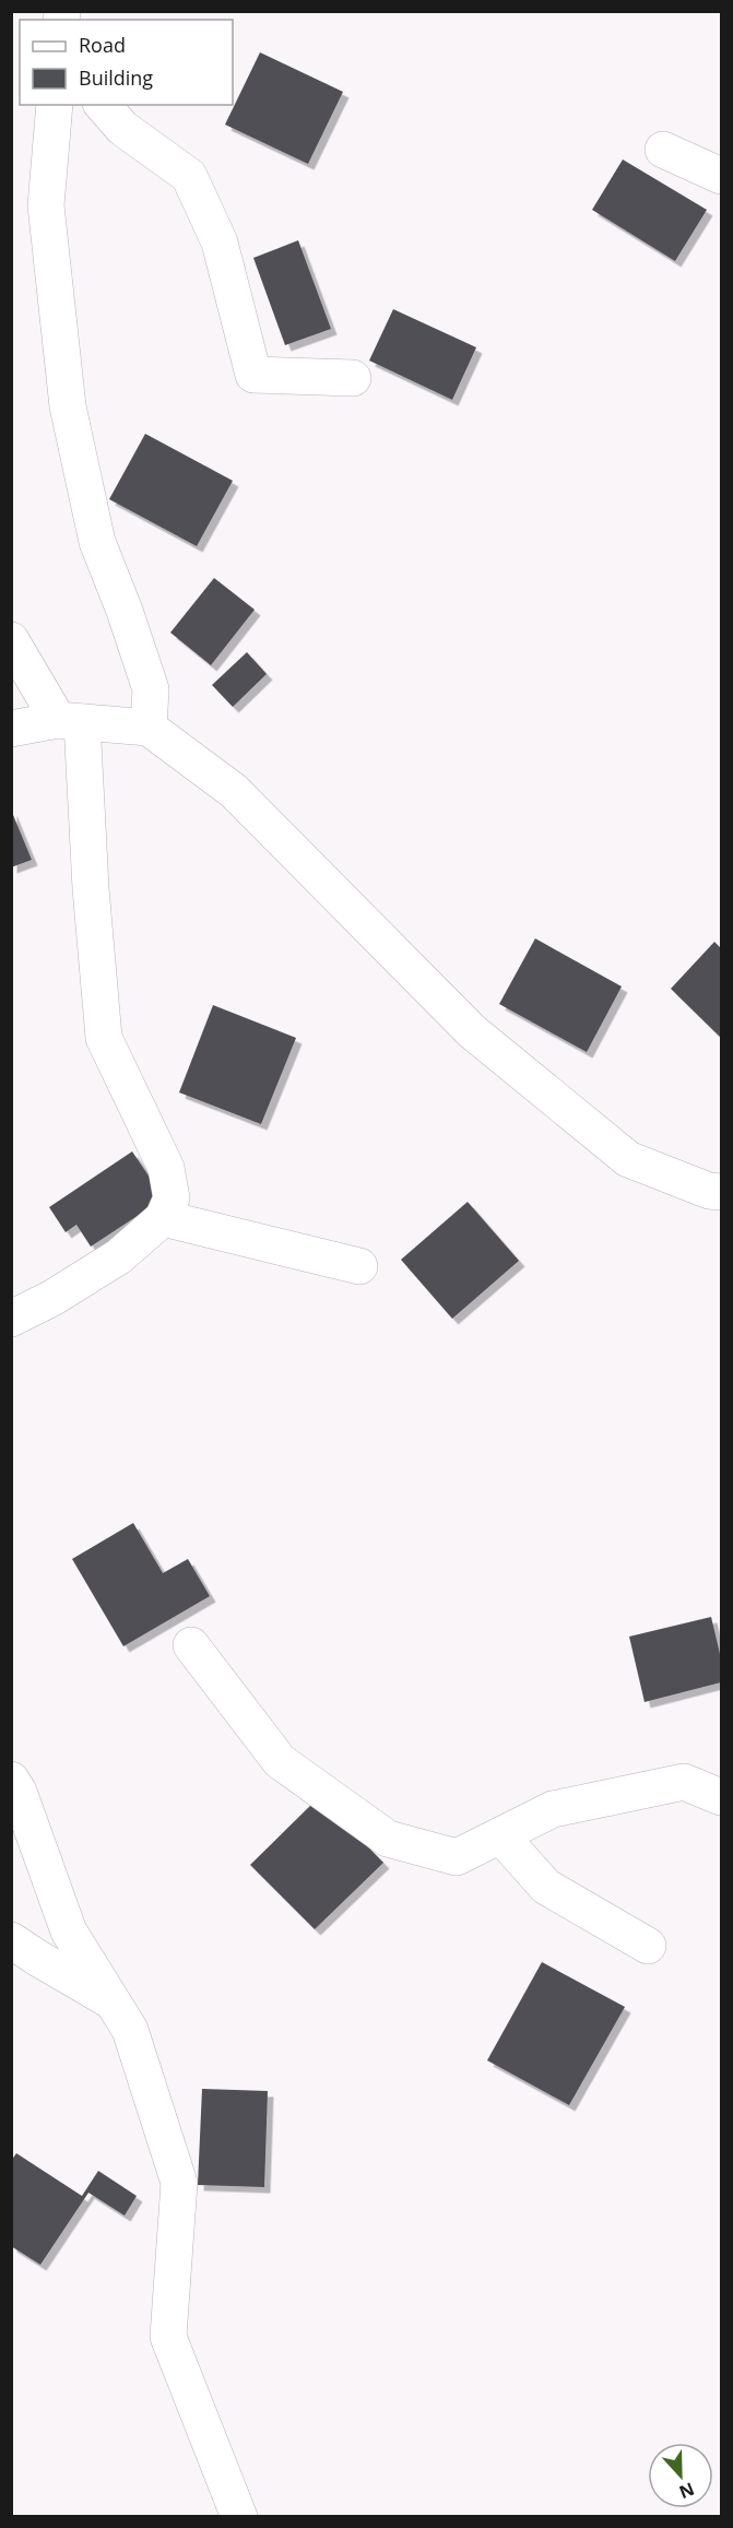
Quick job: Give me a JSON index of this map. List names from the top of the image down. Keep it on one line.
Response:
{"legend":["Road","Building"],"north":"bottom"}
